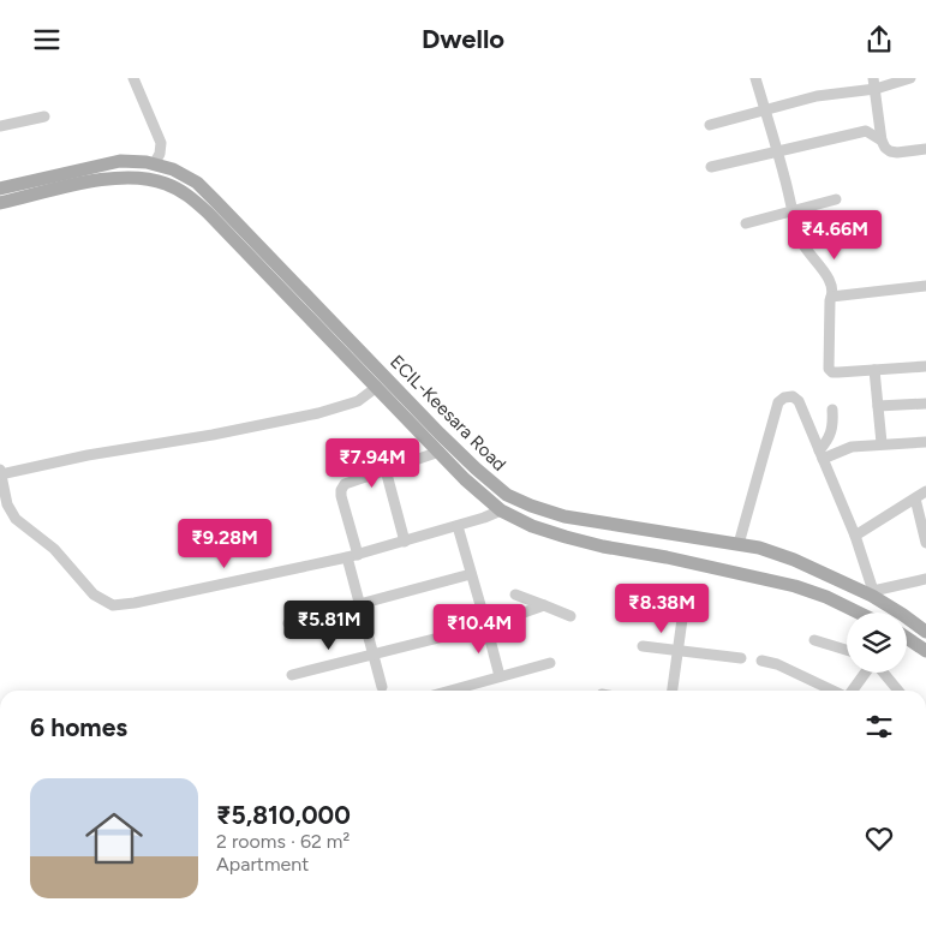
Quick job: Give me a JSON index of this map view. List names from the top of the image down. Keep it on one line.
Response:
{"streets":{"main road":["ECIL-Keesara Road"]},"page":{"header":"Dwello","price":["₹4.66M","₹7.94M","₹9.28M","₹8.38M","₹5.81M","₹10.4M"],"heading":"6 homes","list":[{"name":"₹5,810,000","note":"2 rooms · 62 m² · Apartment"}]}}
